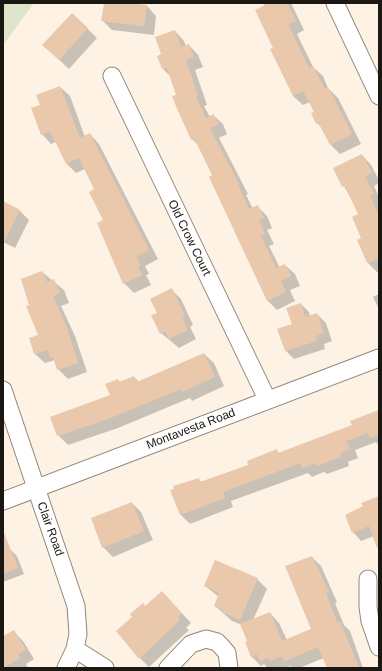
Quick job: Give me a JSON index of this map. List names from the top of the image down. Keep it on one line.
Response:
{"streets":{"street":["Old Crow Court","Montavesta Road","Clair Road"]},"crossings":[["Old Crow Court","Montavesta Road"],["Montavesta Road","Clair Road"]]}
